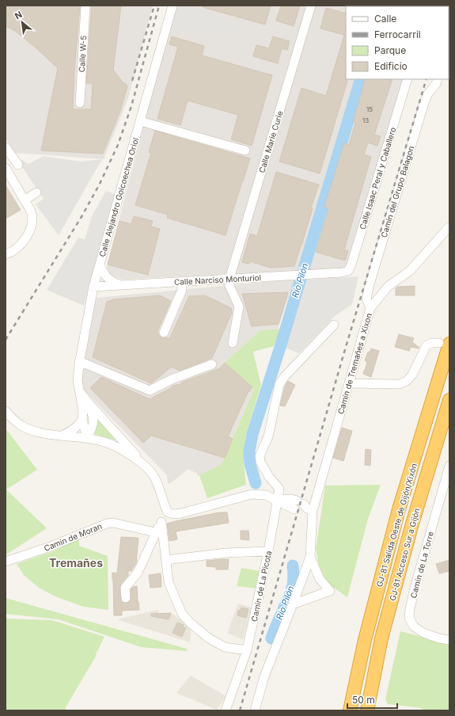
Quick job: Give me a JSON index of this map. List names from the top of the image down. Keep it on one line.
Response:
{"streets":{"highway":["GJ-81 Salida Oeste de Gijón/Xixón","GJ-81 Acceso Sur a Gijón"],"street":["Calle W-5","Calle Marie Curie","Calle Isaac Peral y Caballero","Camin del Grupo Balagon","Calle Alejandro Goicoechea Oriol","Calle Narciso Monturiol","Camín de Tremañes a Xixon","Camin de Moran","Camín de La Torre","Camin de La Picota"]},"crossings":[["Calle Marie Curie","Calle Narciso Monturiol"],["Calle Isaac Peral y Caballero","Calle Narciso Monturiol"],["Camin del Grupo Balagon","Camín de Tremañes a Xixon"],["Calle Alejandro Goicoechea Oriol","Calle Narciso Monturiol"]],"districts":["Tremañes"],"water":["Río Pilón"],"house_numbers":["15","13"],"legend":["Calle","Ferrocarril","Parque","Edificio"],"scale_bar":"50 m","north":"top left"}
